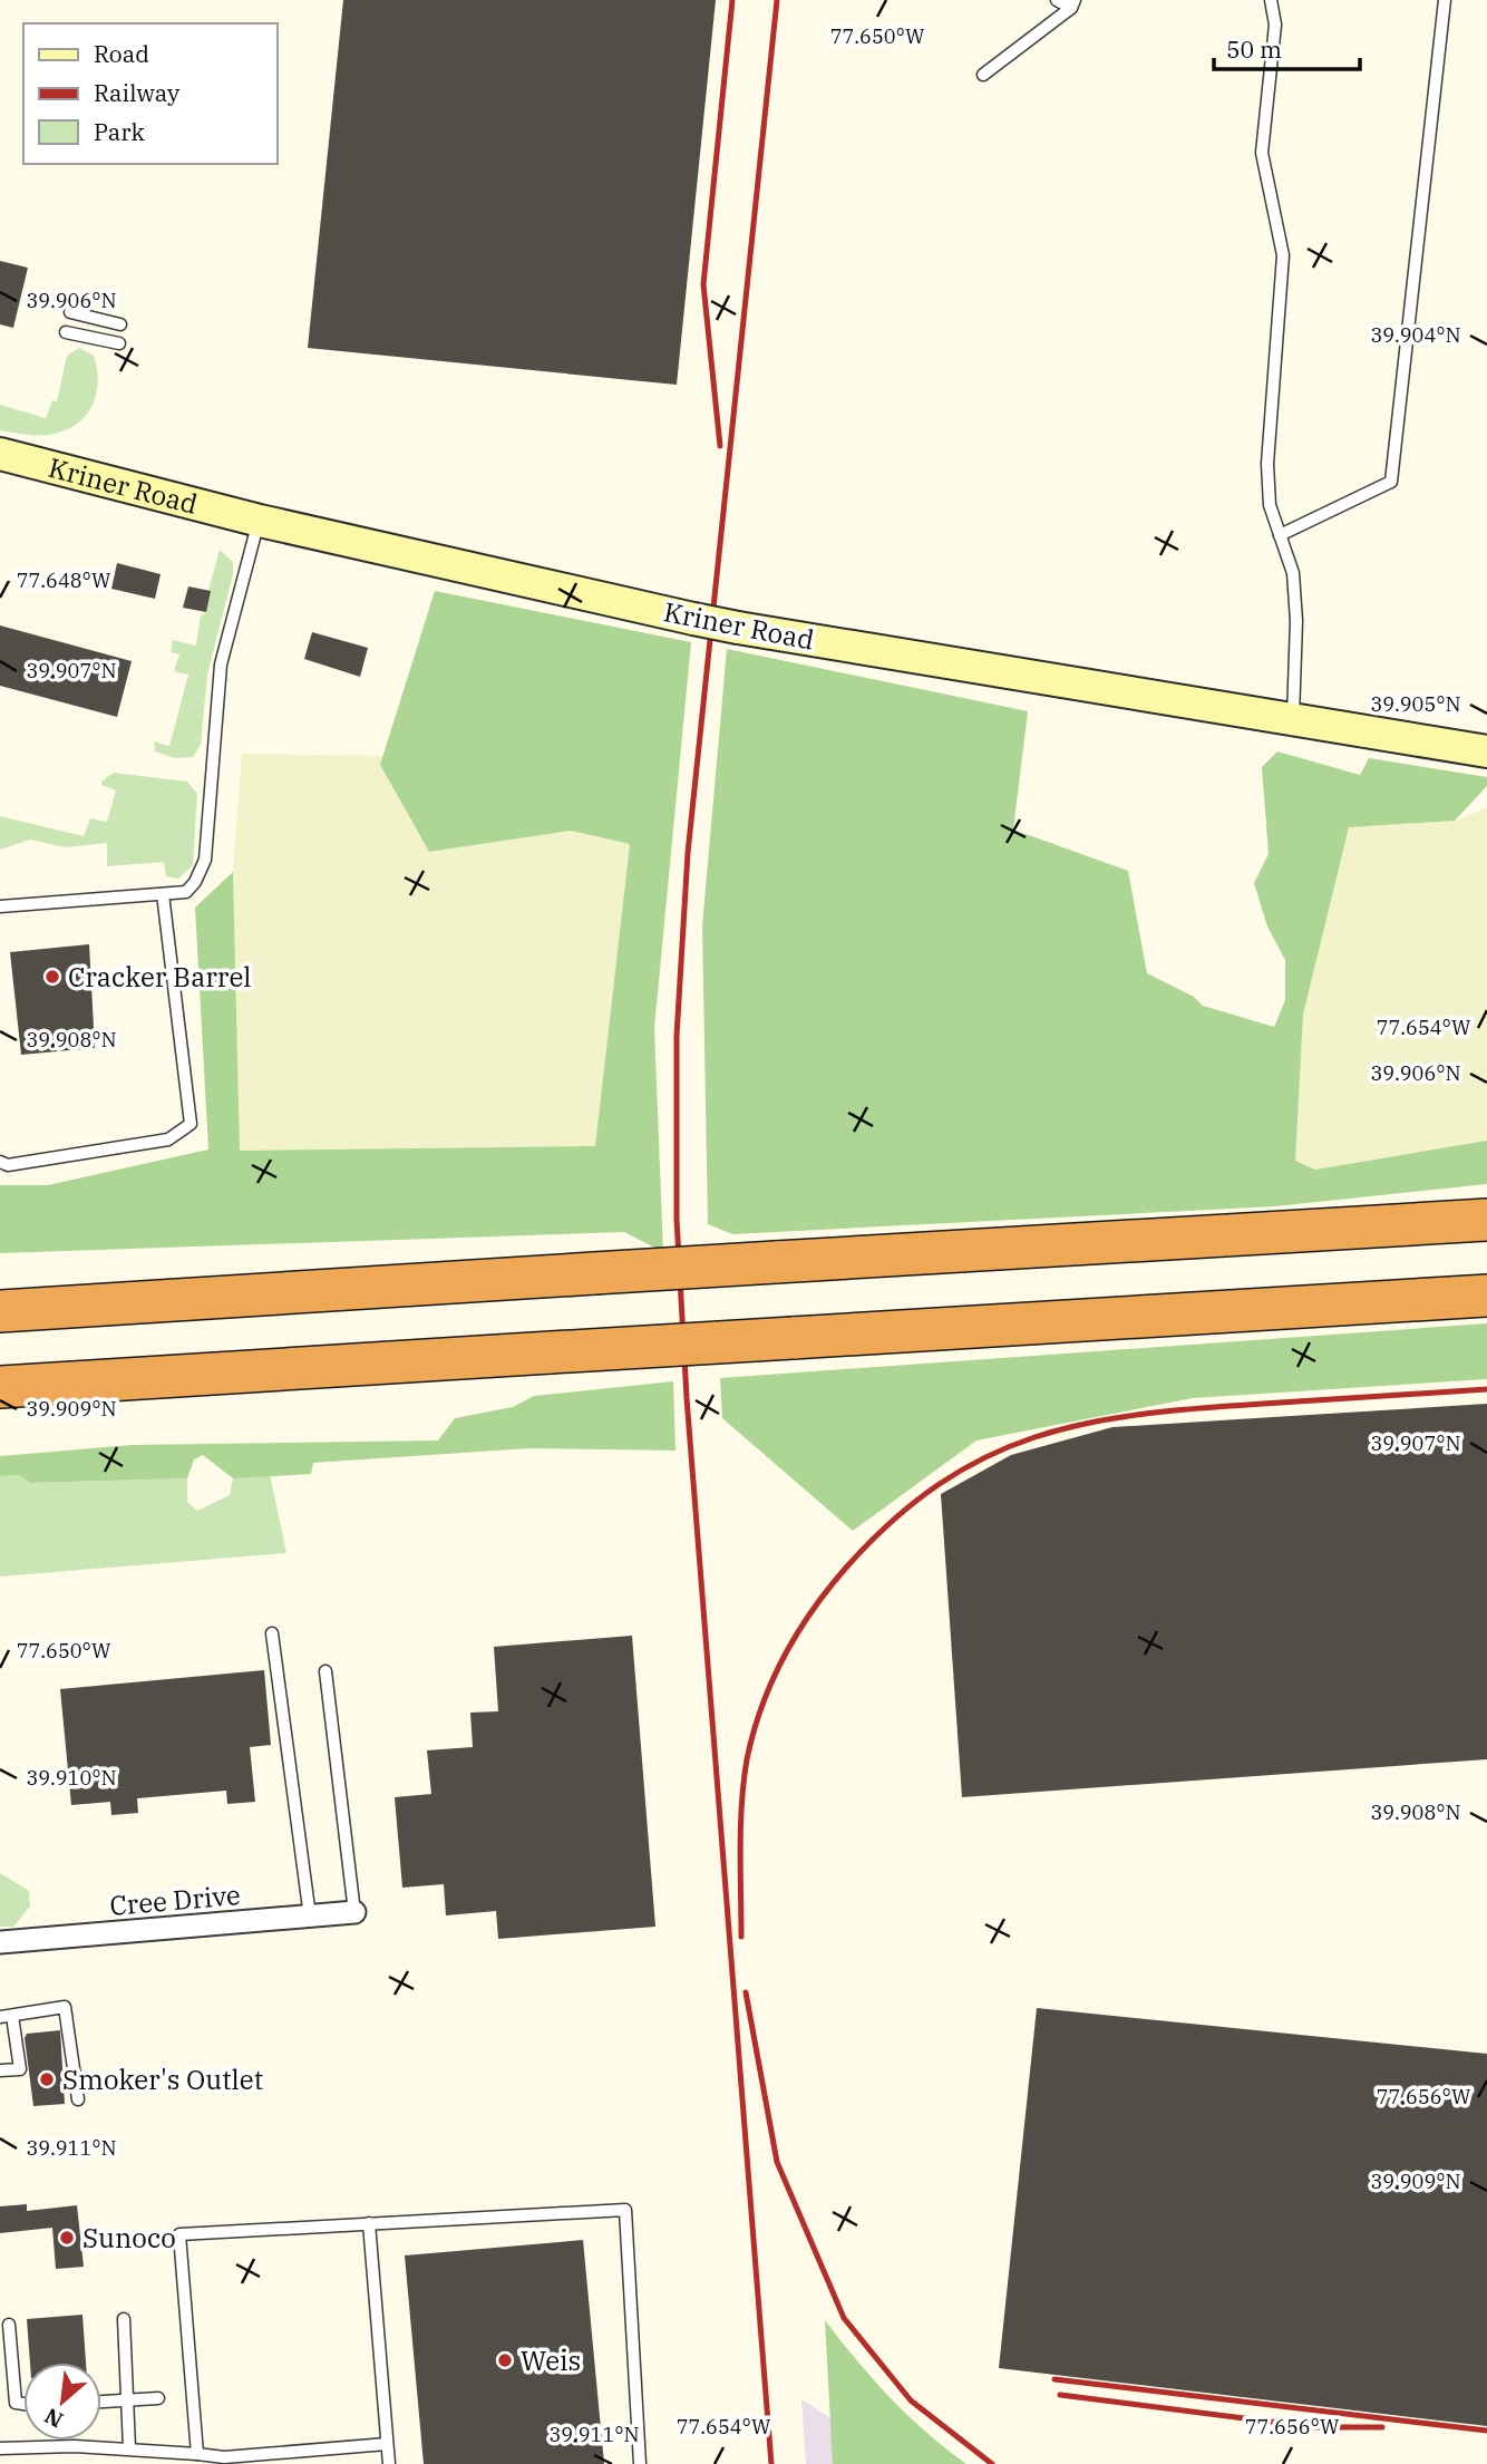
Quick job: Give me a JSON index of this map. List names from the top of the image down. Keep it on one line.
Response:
{"streets":{"street":["Kriner Road","Cree Drive"]},"places":["Cracker Barrel","Smoker's Outlet","Sunoco","Weis"],"legend":["Road","Railway","Park"],"scale_bar":"50 m","north":"bottom left","coordinates":["77.650°W","39.906°N","39.904°N","77.648°W","39.907°N","39.905°N","77.654°W","39.908°N","39.909°N","39.910°N","77.656°W","39.911°N"]}
